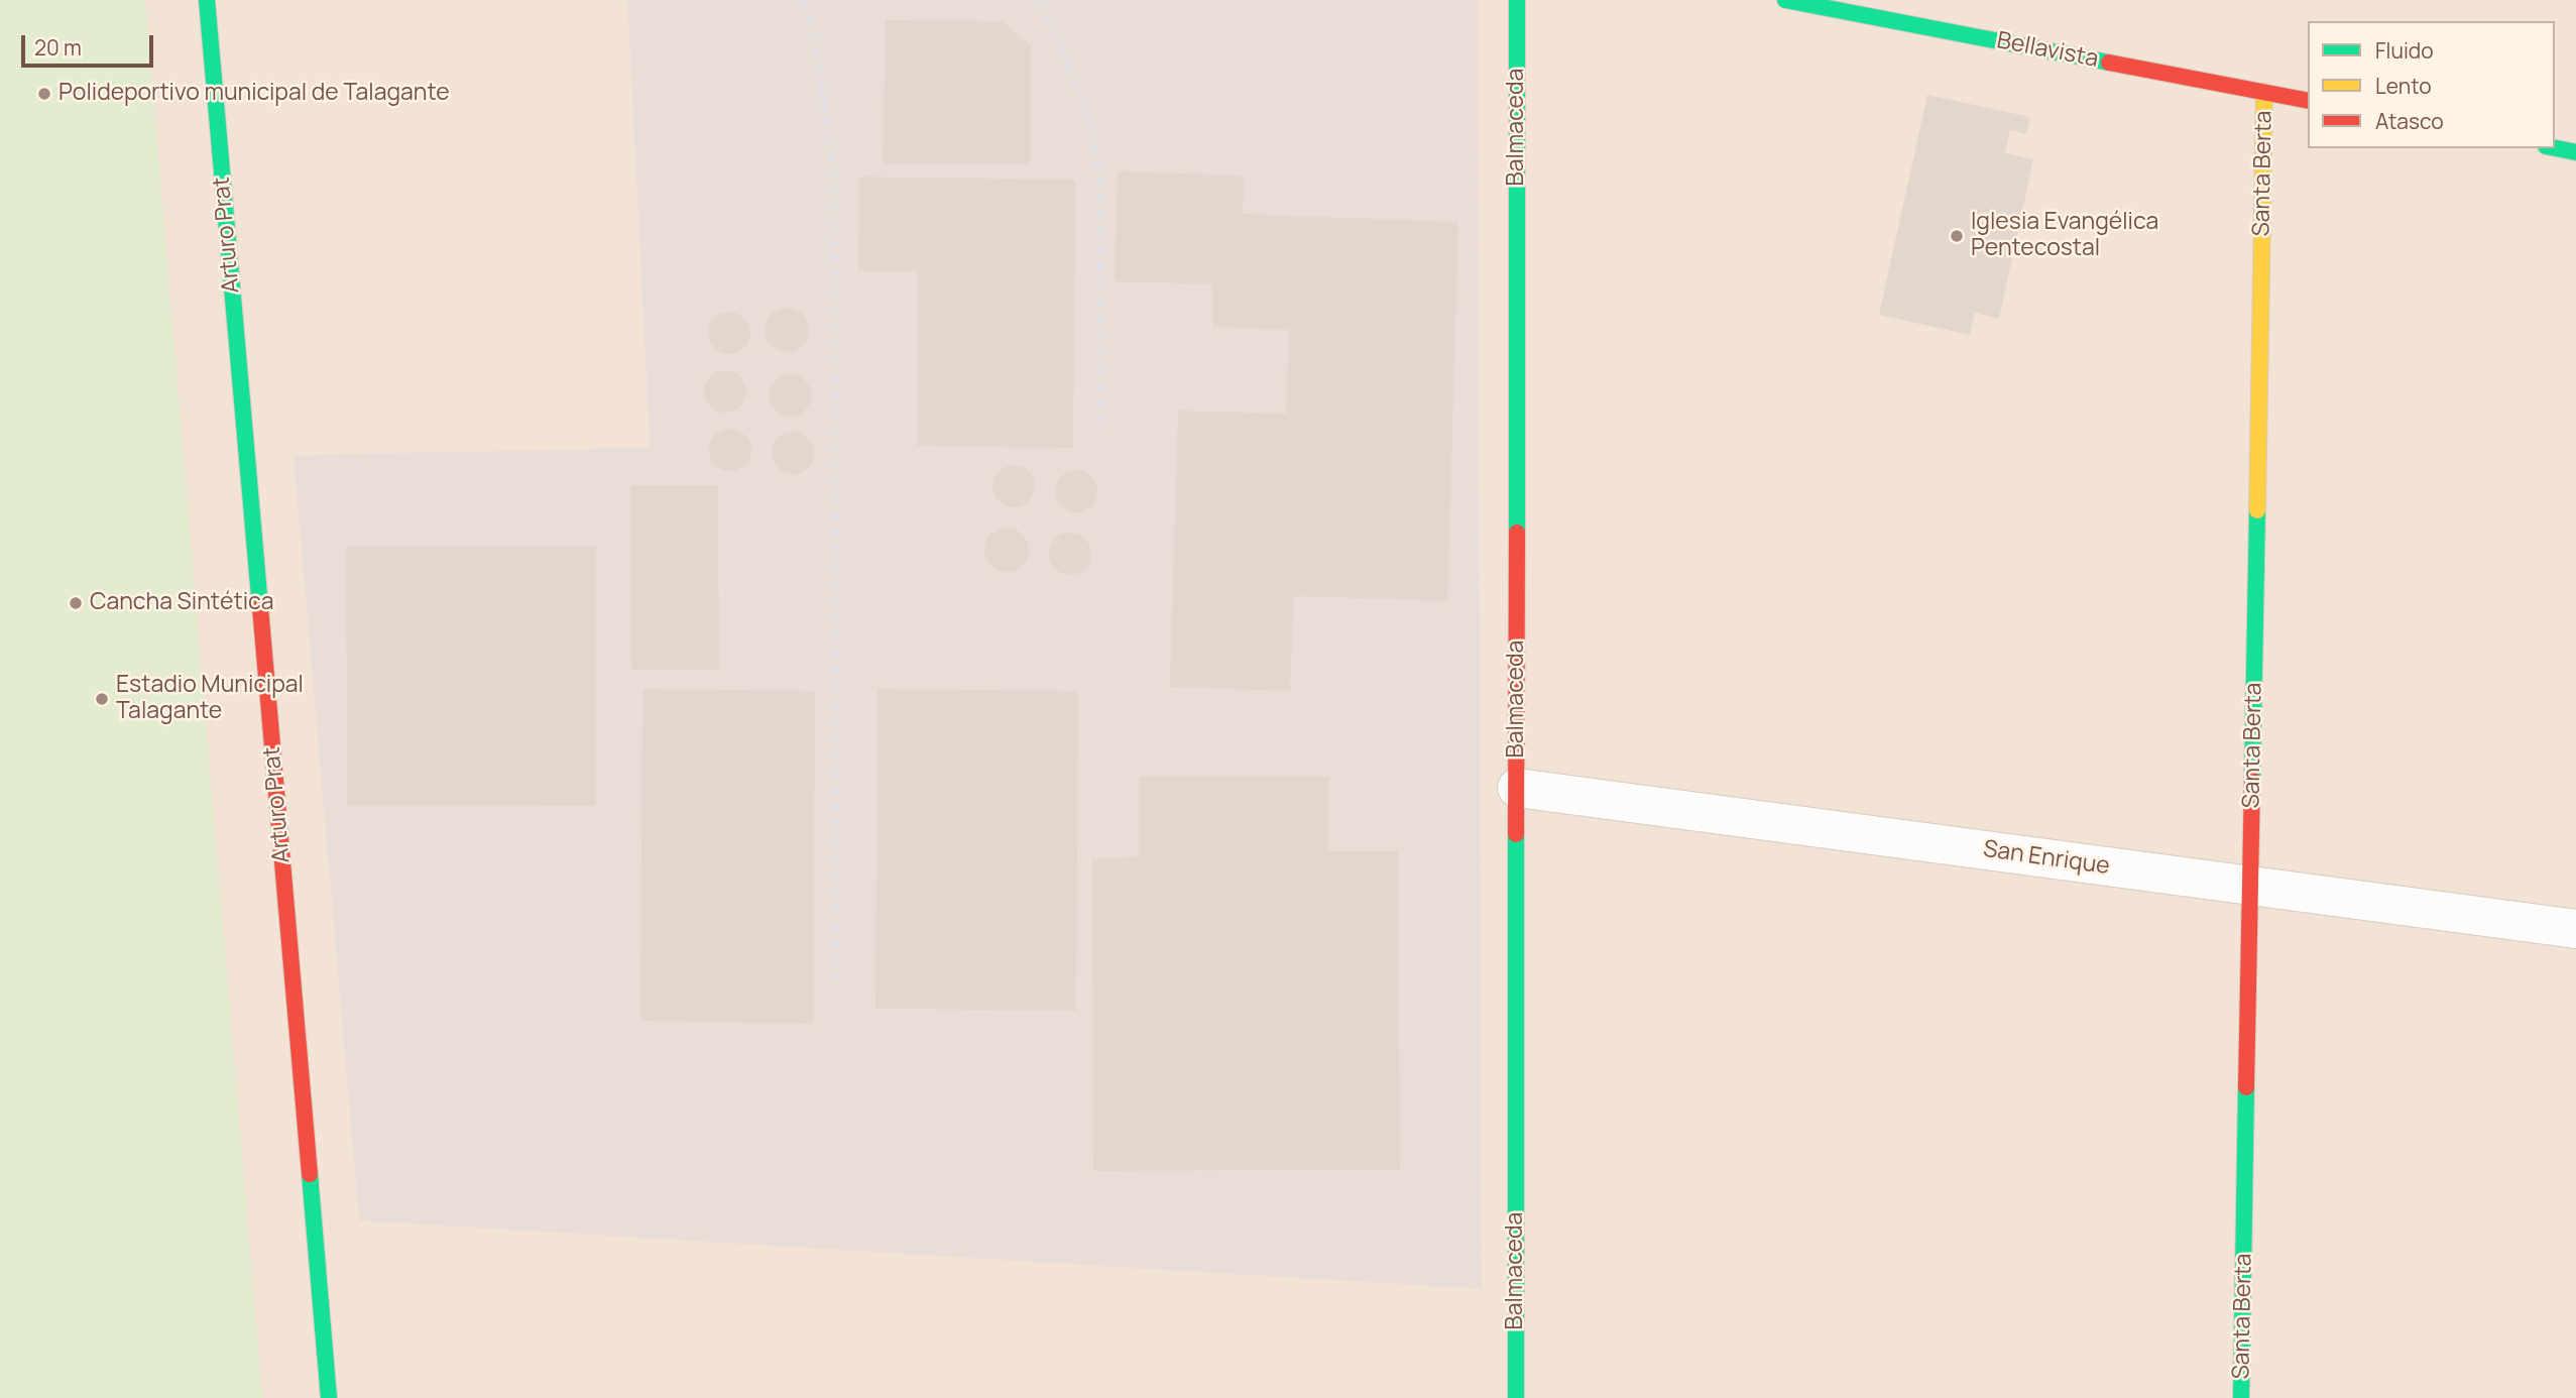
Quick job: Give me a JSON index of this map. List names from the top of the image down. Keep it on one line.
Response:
{"streets":{"street":["Bellavista","Balmaceda","Santa Berta","Arturo Prat","San Enrique"]},"crossings":[["Bellavista","Santa Berta"],["Balmaceda","San Enrique"],["Santa Berta","San Enrique"]],"places":["Polideportivo municipal de Talagante","Iglesia Evangélica Pentecostal","Cancha Sintética","Estadio Municipal Talagante"],"legend":["Fluido","Lento","Atasco"],"scale_bar":"20 m"}
